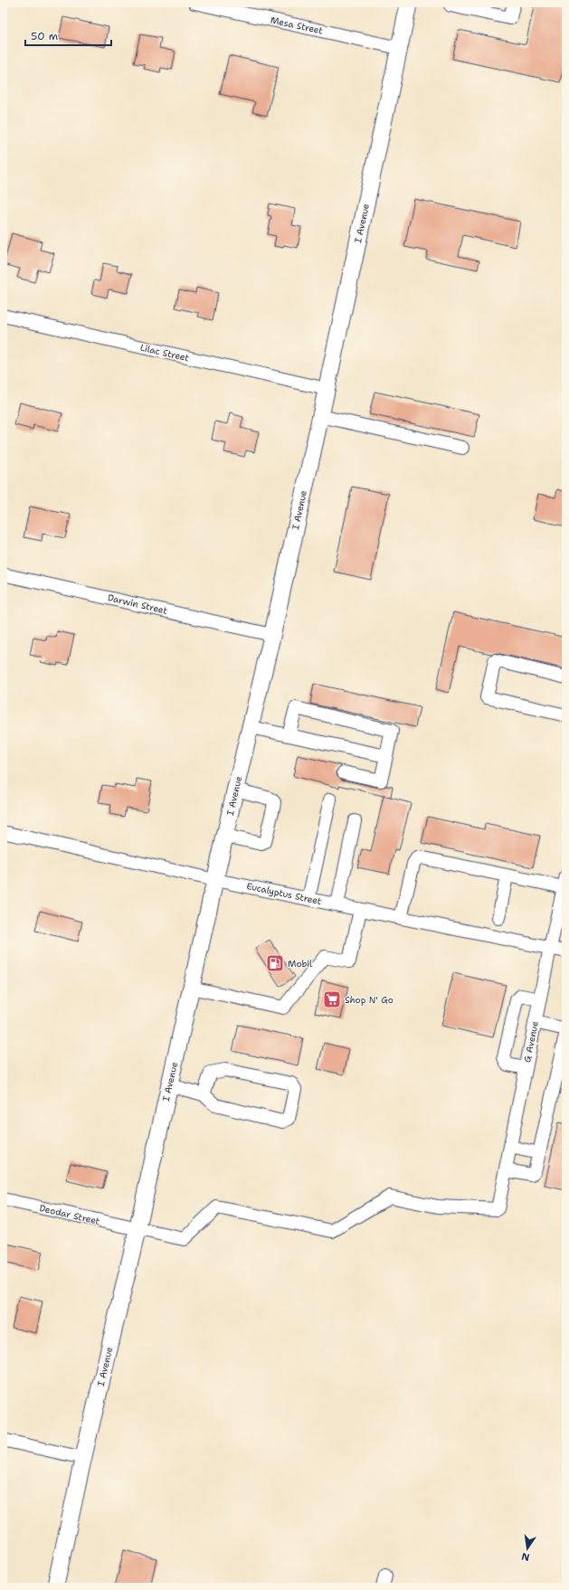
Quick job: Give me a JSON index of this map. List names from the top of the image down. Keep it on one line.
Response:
{"streets":{"main road":["I Avenue"],"street":["Mesa Street","Lilac Street","Darwin Street","Eucalyptus Street","G Avenue","Deodar Street"]},"crossings":[["Mesa Street","I Avenue"],["I Avenue","Lilac Street"],["I Avenue","Darwin Street"],["I Avenue","Eucalyptus Street"],["I Avenue","Deodar Street"],["Eucalyptus Street","G Avenue"],["G Avenue","Deodar Street"]],"places":{"fuel station":["Mobil"],"supermarket":["Shop N' Go"]},"scale_bar":"50 m","north":"bottom"}
